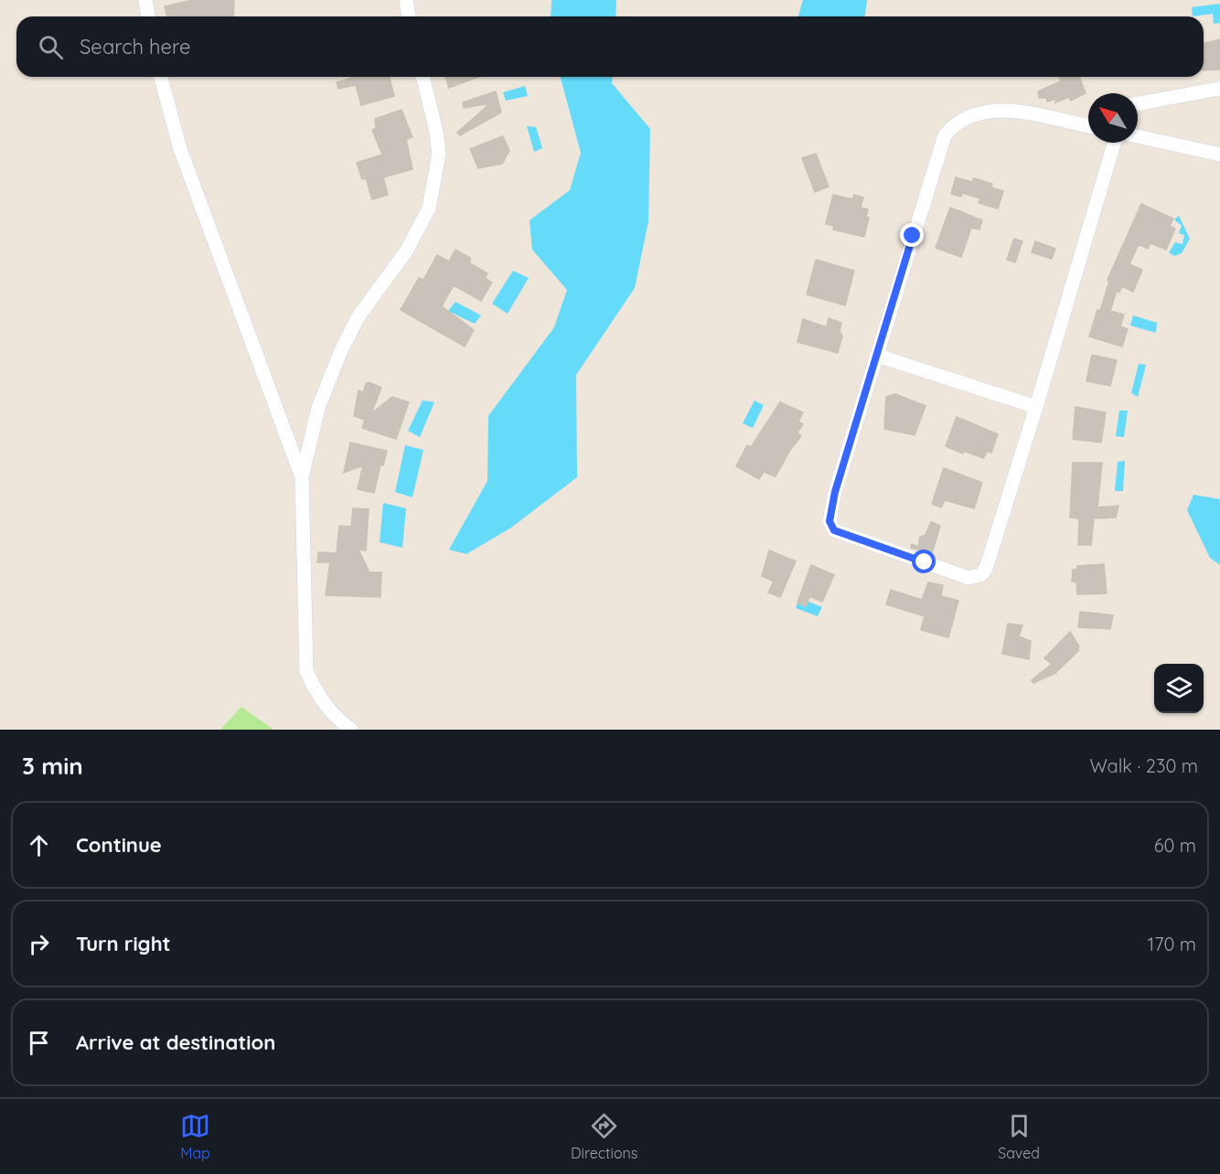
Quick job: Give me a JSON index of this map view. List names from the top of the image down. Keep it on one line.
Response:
{"north":"top left","page":{"search":"Search here","heading":["3 min","Walk · 230 m"],"list":[["Continue","60 m"],["Turn right","170 m"],"Arrive at destination"],"nav":["Map","Directions","Saved"]}}
